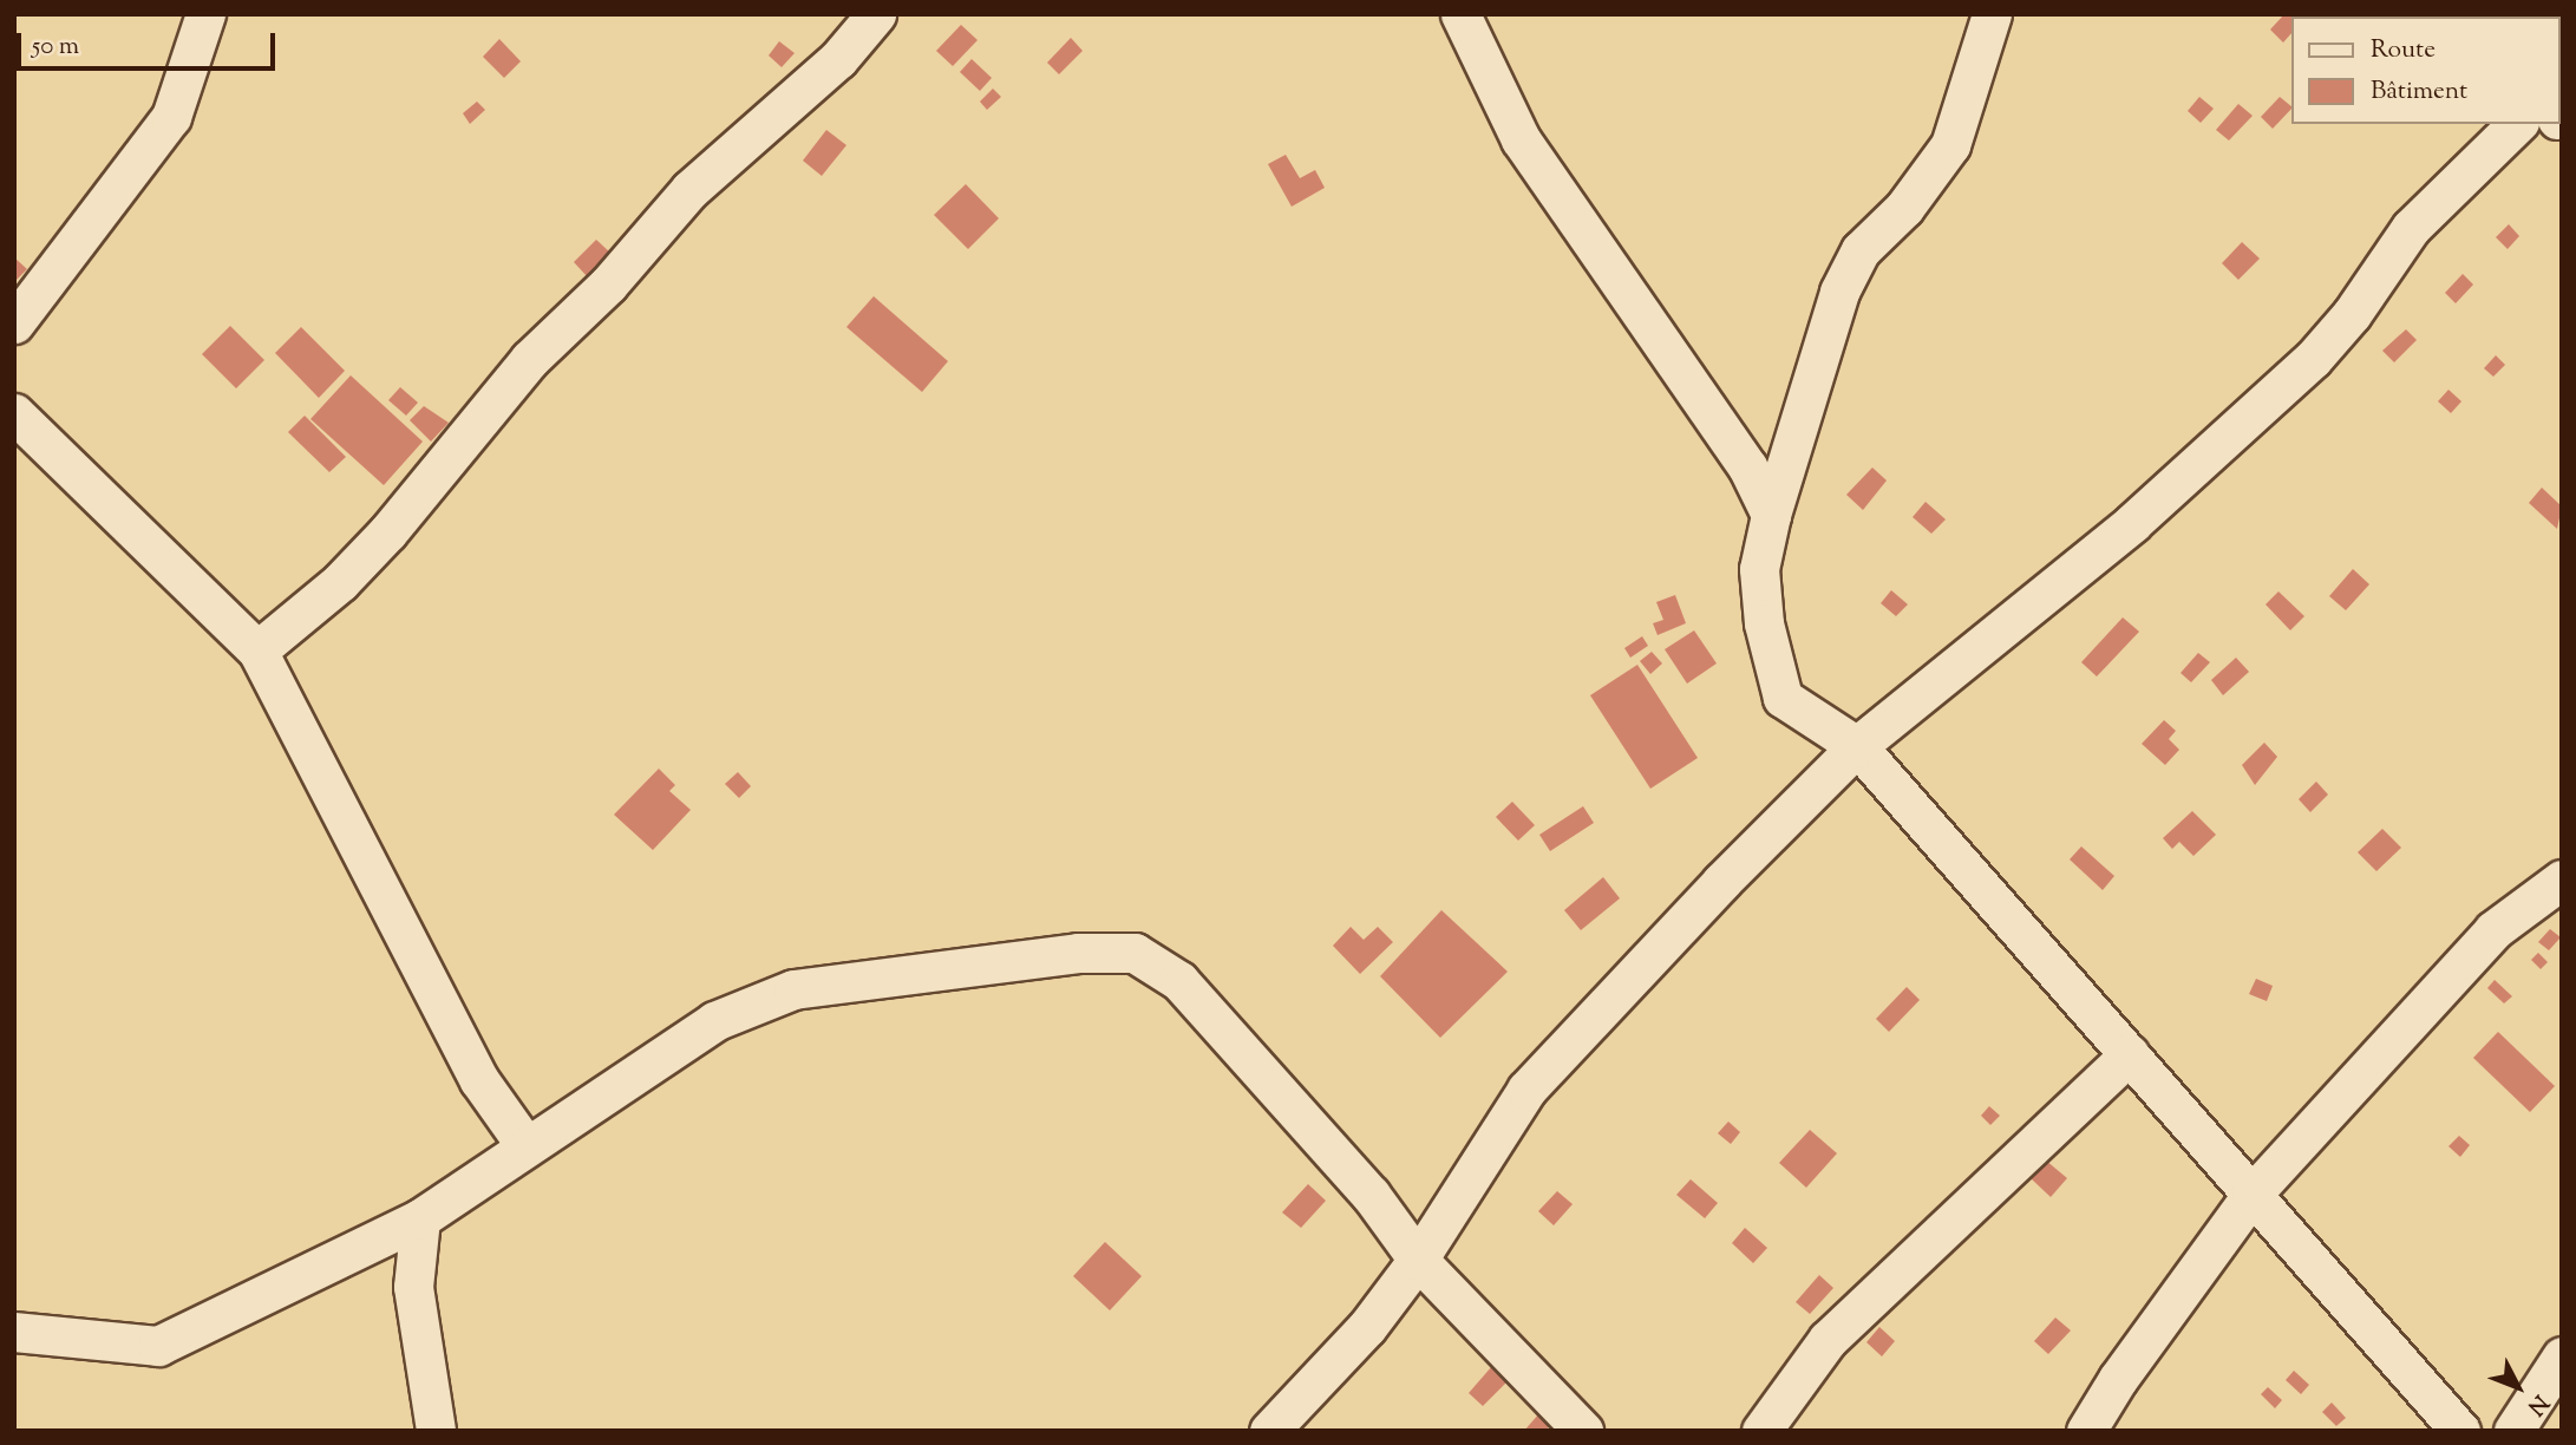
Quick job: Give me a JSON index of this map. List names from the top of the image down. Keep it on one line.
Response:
{"legend":["Route","Bâtiment"],"scale_bar":"50 m","north":"bottom right"}
